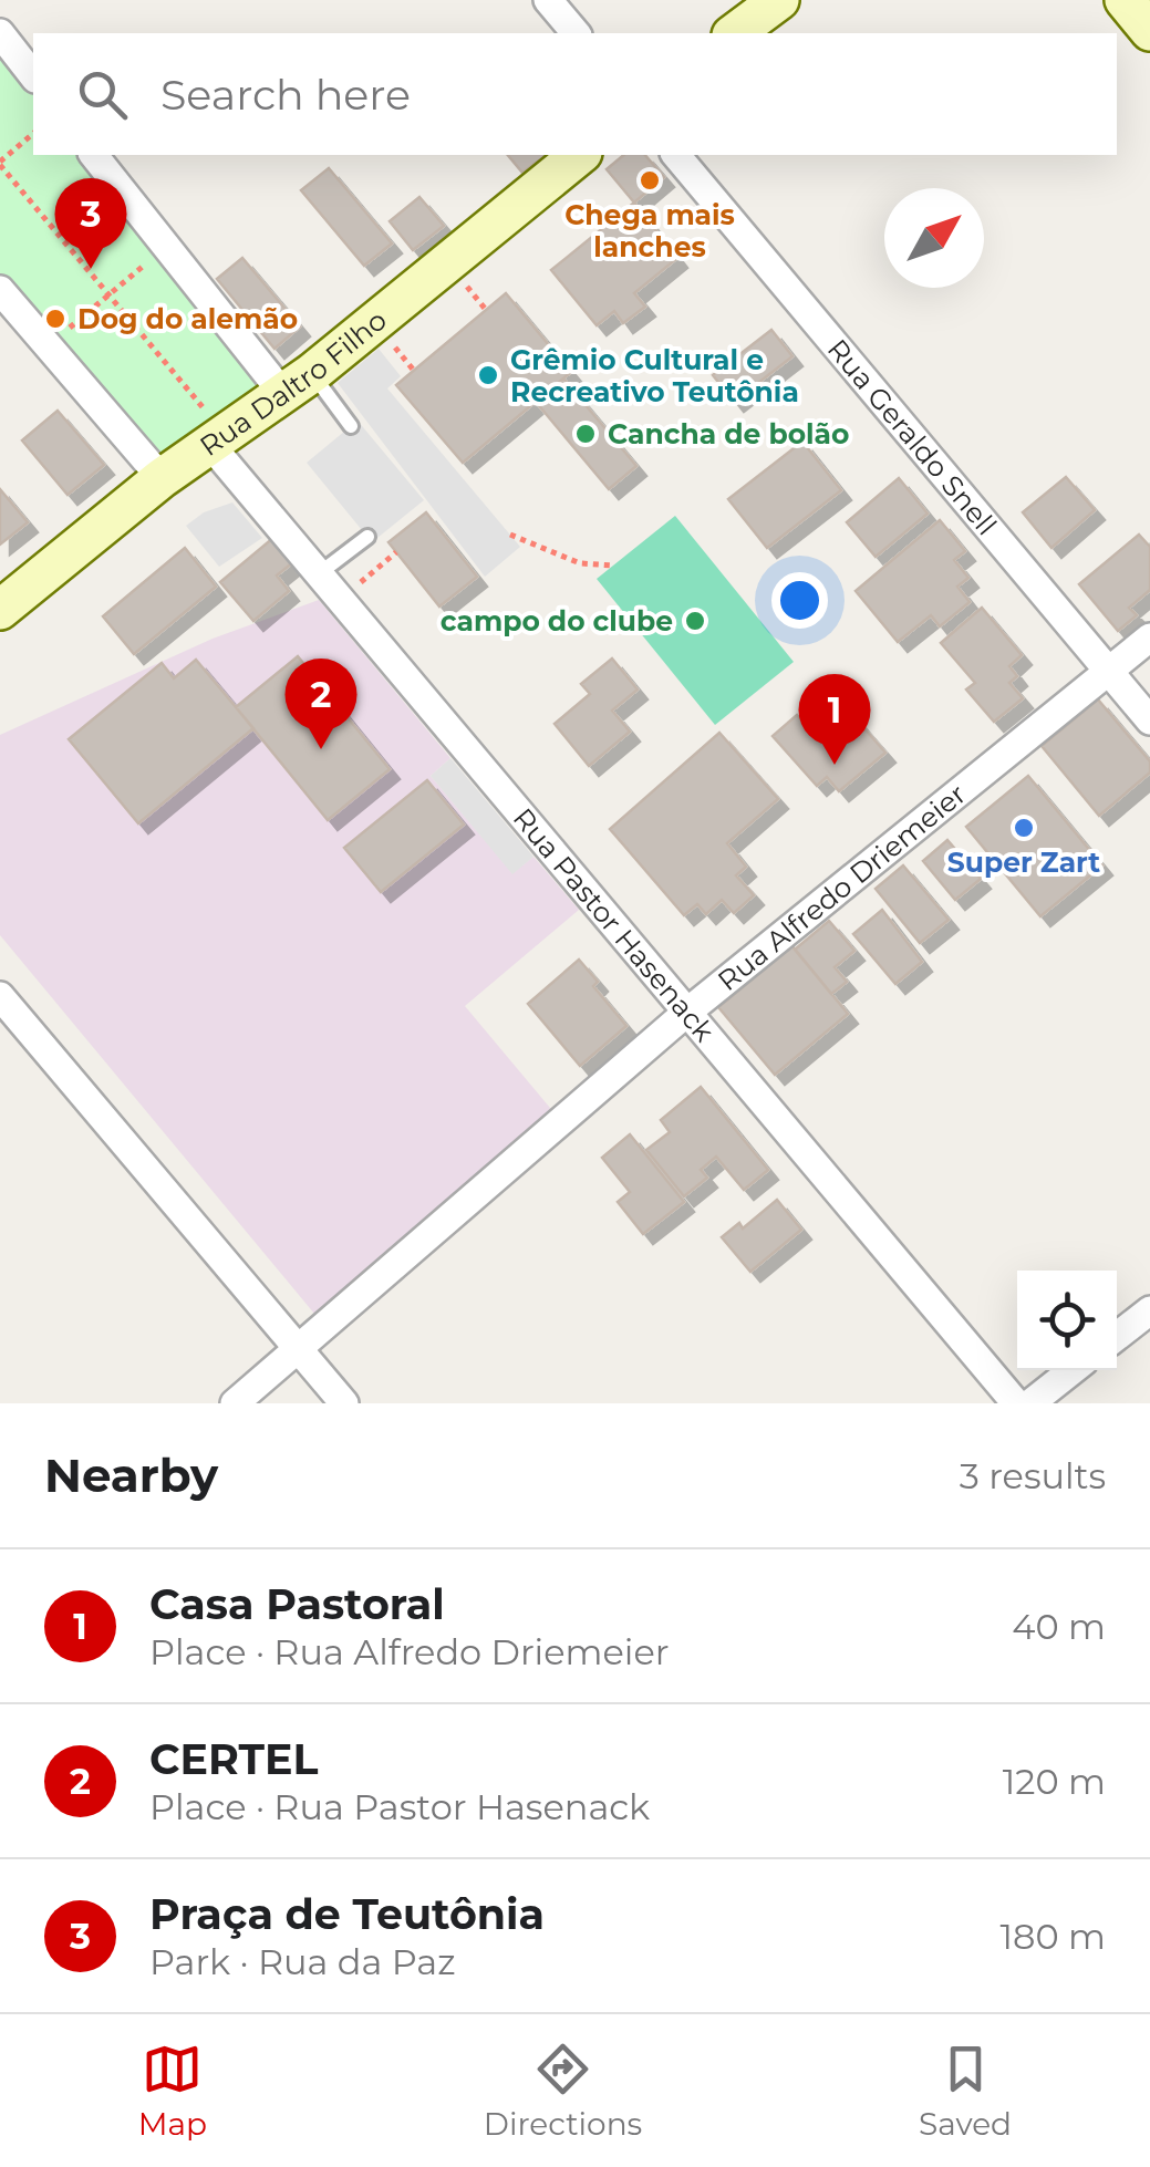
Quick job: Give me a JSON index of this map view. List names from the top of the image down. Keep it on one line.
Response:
{"streets":{"main road":["Rua Daltro Filho"],"street":["Rua Geraldo Snell","Rua Alfredo Driemeier","Rua Pastor Hasenack"]},"crossings":[["Rua Daltro Filho","Rua Pastor Hasenack"],["Rua Geraldo Snell","Rua Alfredo Driemeier"],["Rua Alfredo Driemeier","Rua Pastor Hasenack"]],"places":["Chega mais lanches","Dog do alemão","Grêmio Cultural e Recreativo Teutônia","Cancha de bolão","campo do clube","Super Zart"],"north":"top right","page":{"search":"Search here","pins":["3","2","1"],"heading":["Nearby","3 results"],"list":[{"mark":"1","name":"Casa Pastoral","note":"Place · Rua Alfredo Driemeier","value":"40 m"},{"mark":"2","name":"CERTEL","note":"Place · Rua Pastor Hasenack","value":"120 m"},{"mark":"3","name":"Praça de Teutônia","note":"Park · Rua da Paz","value":"180 m"}],"nav":["Map","Directions","Saved"]}}
